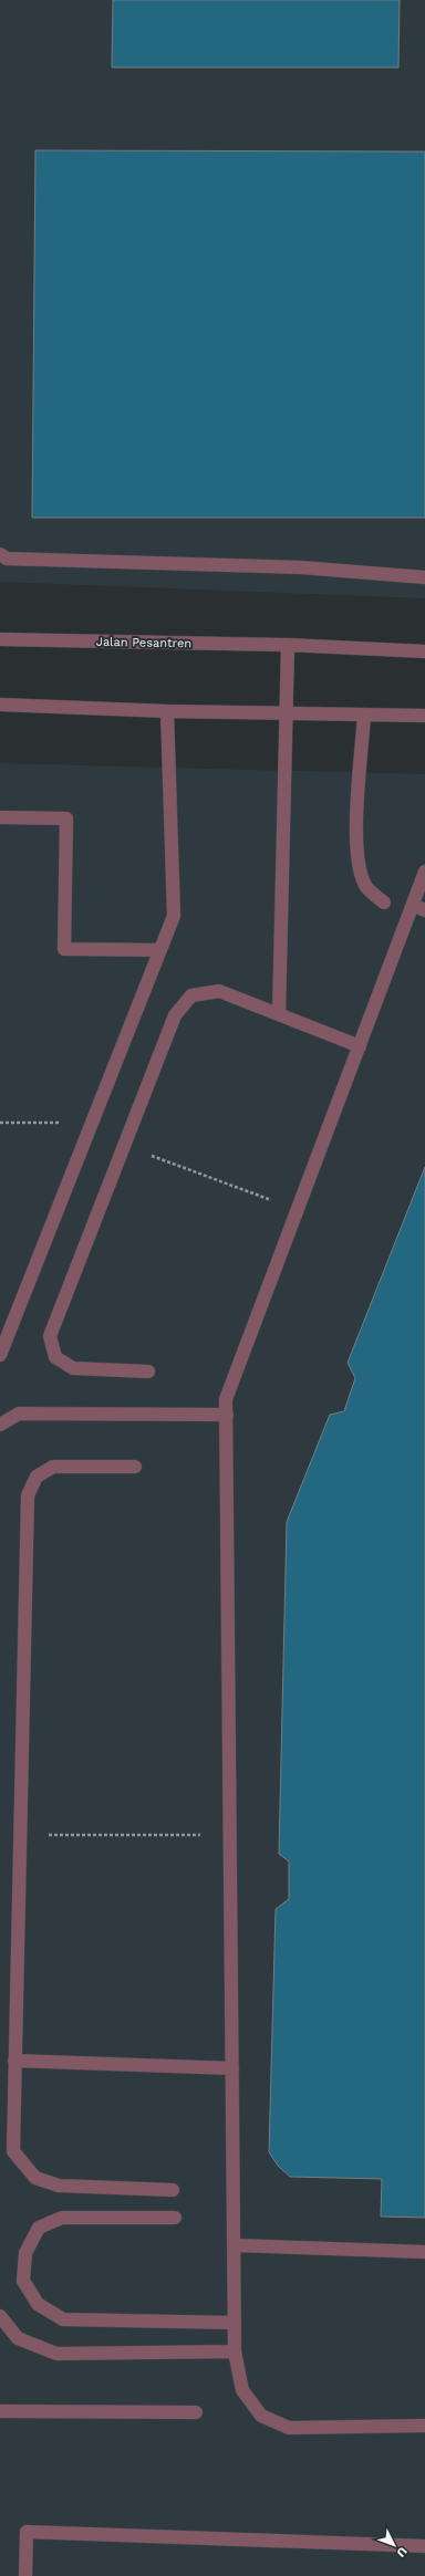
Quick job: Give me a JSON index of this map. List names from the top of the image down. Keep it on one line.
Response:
{"streets":{"street":["Jalan Pesantren"]},"north":"bottom right"}
